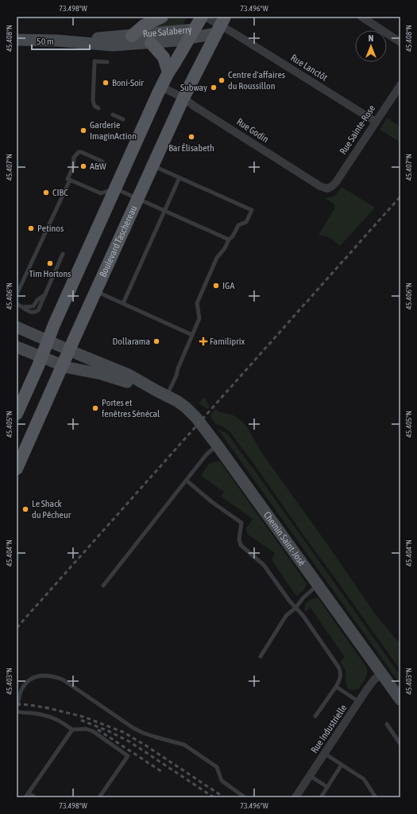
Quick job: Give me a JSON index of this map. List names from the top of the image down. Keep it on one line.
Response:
{"streets":{"main road":["Boulevard Taschereau"],"street":["Rue Salaberry","Rue Lanctôt","Rue Sainte-Rose","Rue Godin","Chemin Saint-José","Rue Industrielle"]},"crossings":[["Rue Salaberry","Rue Lanctôt"],["Rue Salaberry","Boulevard Taschereau"],["Rue Lanctôt","Rue Sainte-Rose"],["Rue Lanctôt","Boulevard Taschereau"],["Rue Sainte-Rose","Rue Godin"],["Rue Godin","Boulevard Taschereau"],["Boulevard Taschereau","Chemin Saint-José"],["Chemin Saint-José","Rue Industrielle"]],"places":{"other":["Centre d'affaires du Roussillon","Boni-Soir","Subway","Garderie ImaginAction","Bar Élisabeth","A&W","CIBC","Petinos","Tim Hortons","IGA","Dollarama","Portes et fenêtres Sénécal","Le Shack du Pêcheur"],"health":["Familiprix"]},"scale_bar":"50 m","north":"top","coordinates":["73.498°W","73.496°W","45.408°N","45.407°N","45.406°N","45.405°N","45.404°N","45.403°N"]}
